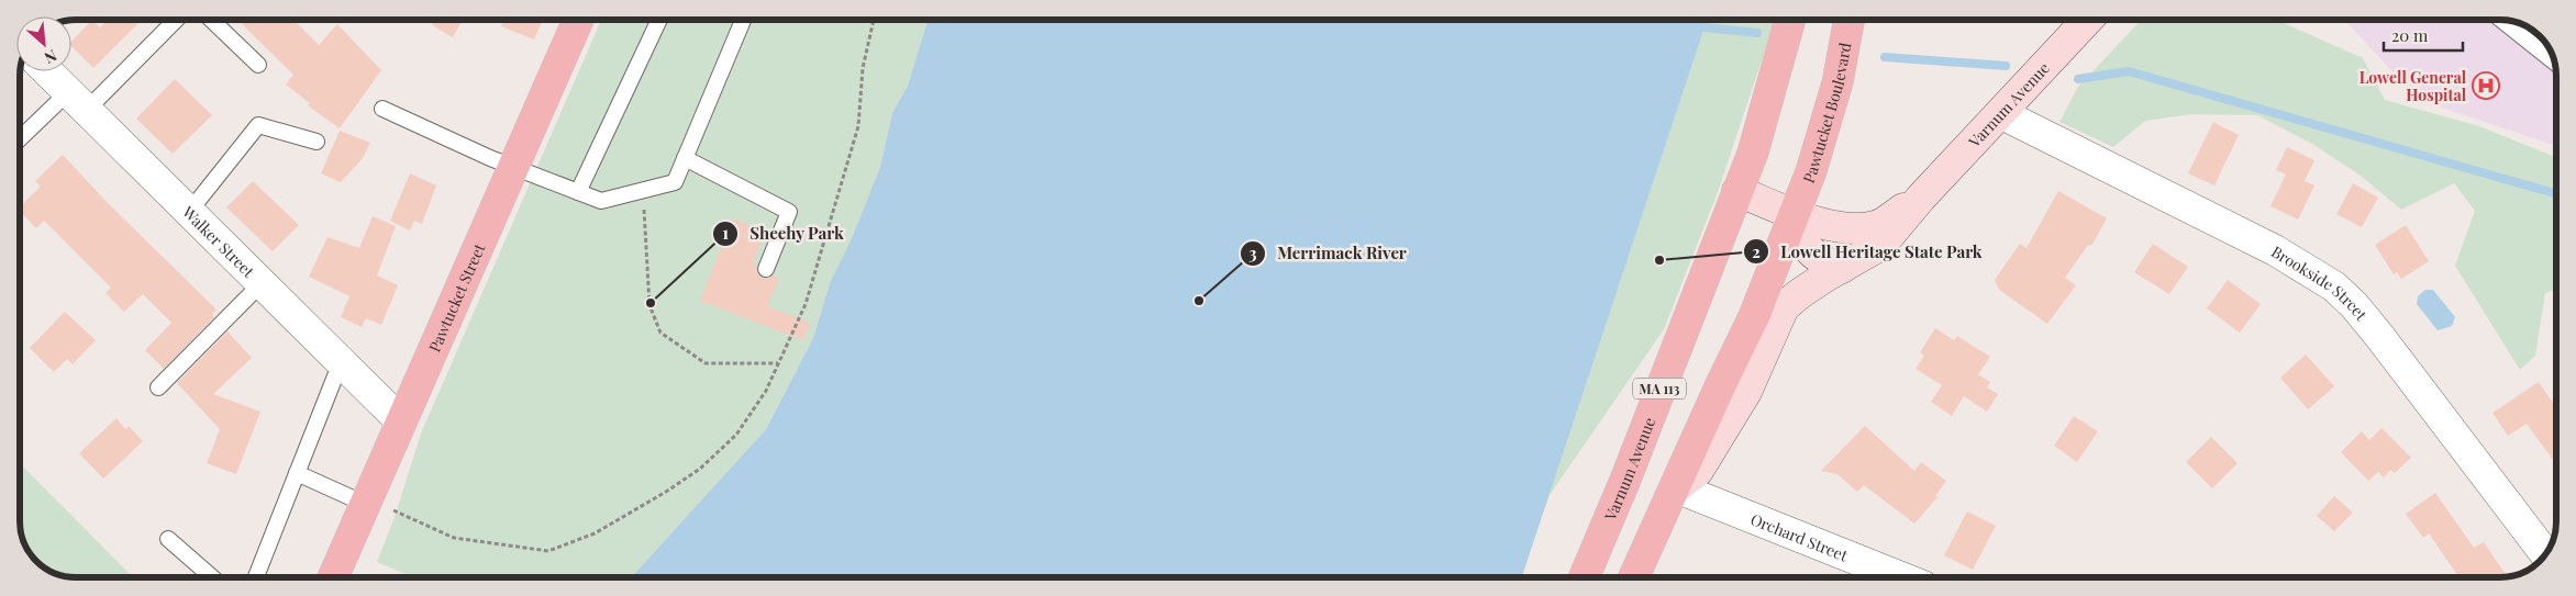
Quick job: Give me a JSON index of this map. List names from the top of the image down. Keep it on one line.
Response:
{"streets":{"main road":["Varnum Avenue","Pawtucket Boulevard","Pawtucket Street","MA 113"],"street":["Walker Street","Brookside Street","Orchard Street"]},"crossings":[["Varnum Avenue","Pawtucket Boulevard"],["Varnum Avenue","Brookside Street"],["Varnum Avenue","MA 113"],["Varnum Avenue","Orchard Street"],["Walker Street","Pawtucket Street"]],"places":{"hospital":["Lowell General Hospital"],"other":["Lowell Heritage State Park","Merrimack River","Sheehy Park"]},"scale_bar":"20 m","north":"bottom right"}
